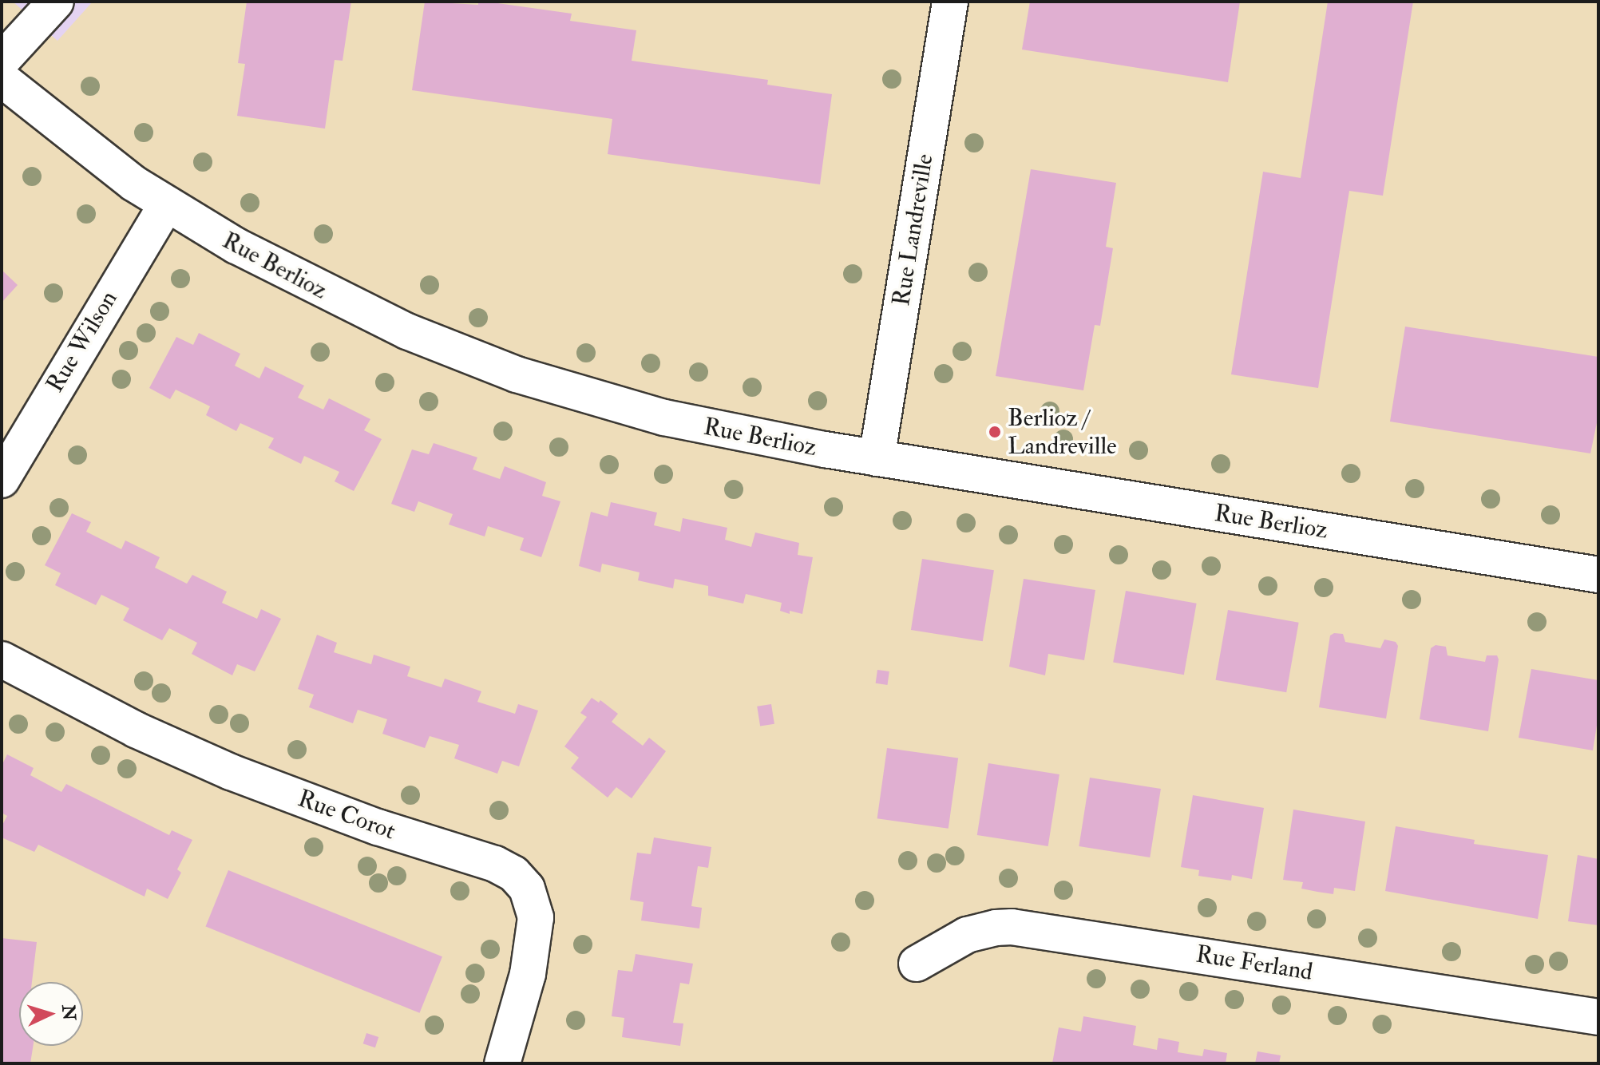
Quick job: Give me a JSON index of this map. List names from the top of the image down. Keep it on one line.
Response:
{"streets":{"street":["Rue Landreville","Rue Berlioz","Rue Wilson","Rue Corot","Rue Ferland"]},"crossings":[["Rue Landreville","Rue Berlioz"],["Rue Berlioz","Rue Wilson"]],"places":["Berlioz / Landreville"],"north":"right"}
